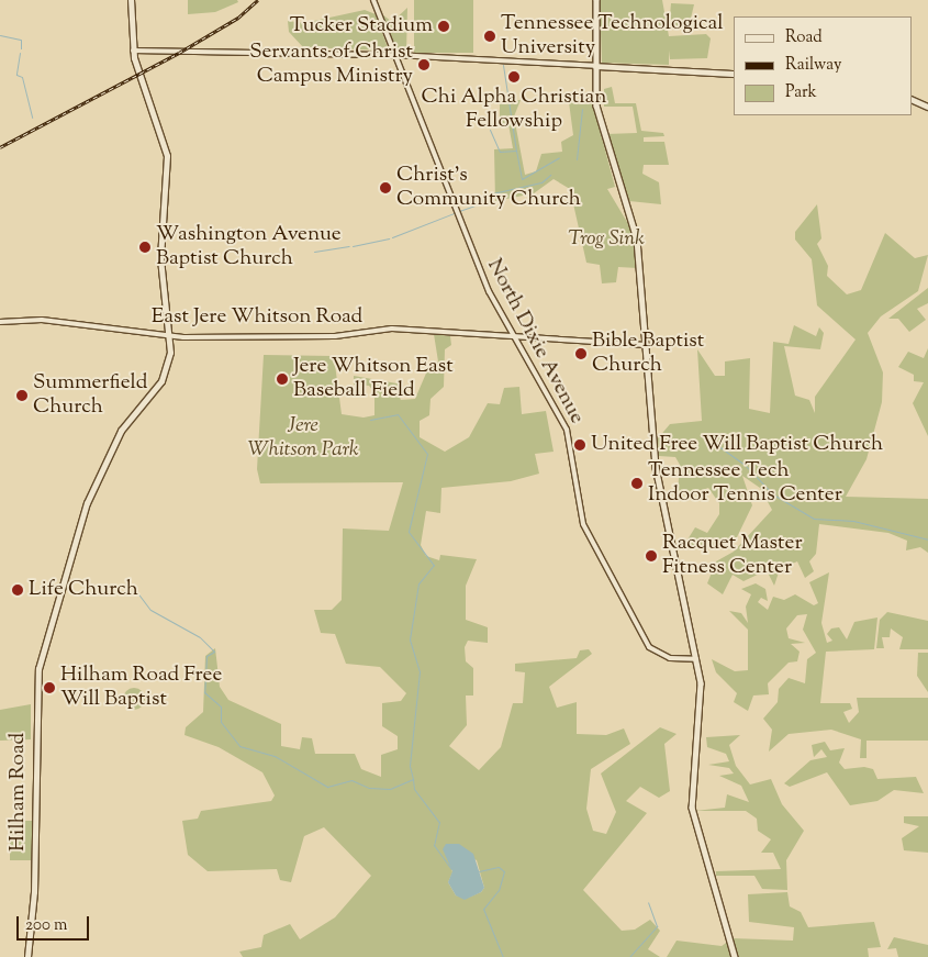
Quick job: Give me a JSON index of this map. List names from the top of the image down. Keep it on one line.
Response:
{"streets":{"main road":["Hilham Road"],"street":["East Jere Whitson Road","North Dixie Avenue"]},"crossings":[["East Jere Whitson Road","North Dixie Avenue"],["East Jere Whitson Road","Hilham Road"]],"parks":["Trog Sink","Jere Whitson Park"],"places":["Tucker Stadium","Tennessee Technological University","Servants of Christ Campus Ministry","Chi Alpha Christian Fellowship","Christ's Community Church","Washington Avenue Baptist Church","Bible Baptist Church","Jere Whitson East Baseball Field","Summerfield Church","United Free Will Baptist Church","Tennessee Tech Indoor Tennis Center","Racquet Master Fitness Center","Life Church","Hilham Road Free Will Baptist"],"legend":["Road","Railway","Park"],"scale_bar":"200 m"}
